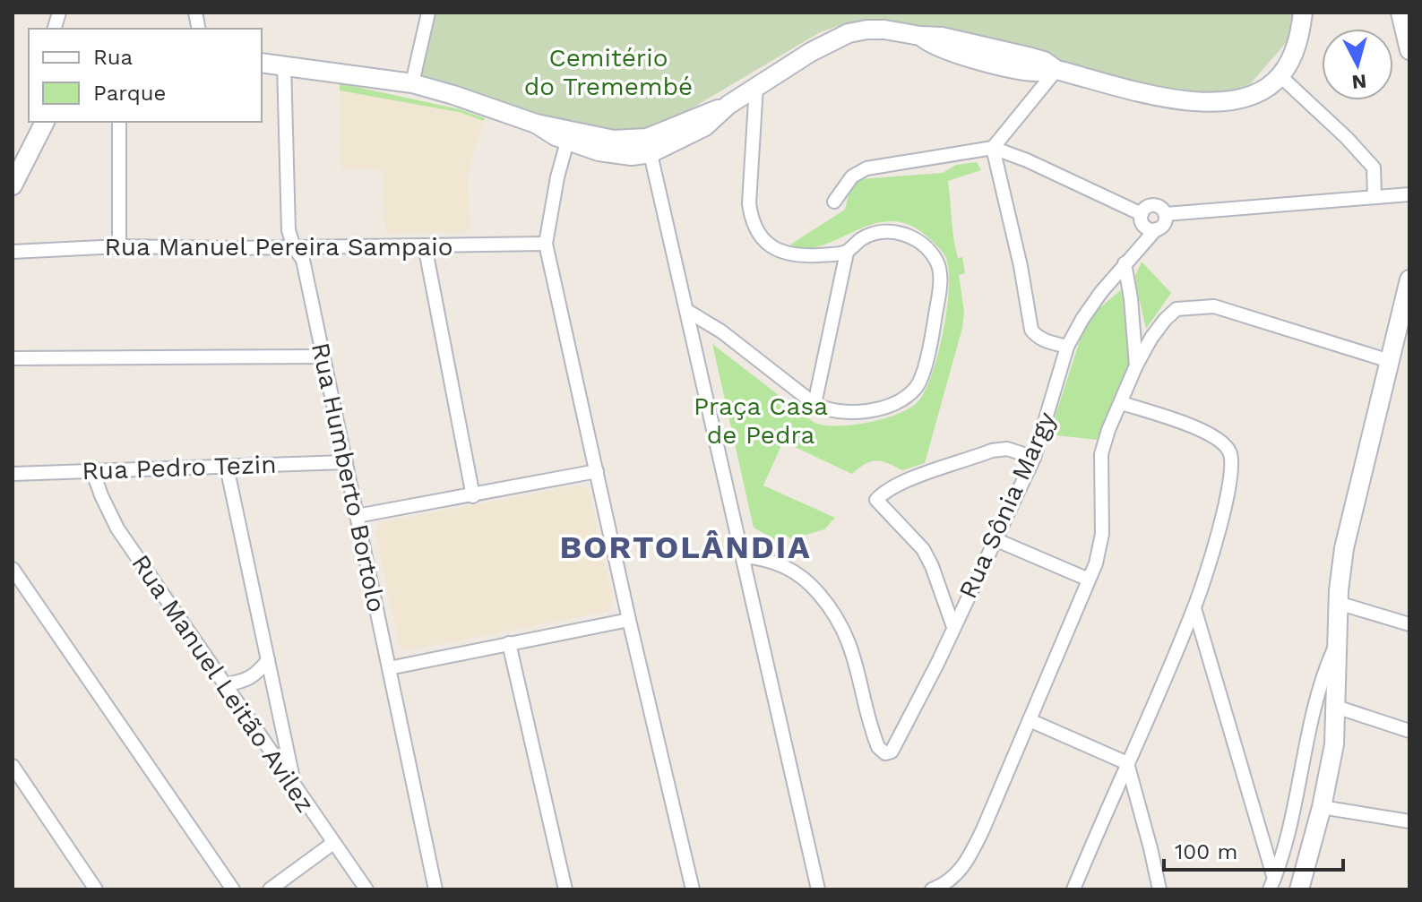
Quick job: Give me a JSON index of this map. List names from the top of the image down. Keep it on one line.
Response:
{"streets":{"street":["Rua Manuel Pereira Sampaio","Rua Pedro Tezin","Rua Humberto Bortolo","Rua Sônia Margy","Rua Manuel Leitão Avilez"]},"crossings":[["Rua Manuel Pereira Sampaio","Rua Humberto Bortolo"],["Rua Pedro Tezin","Rua Humberto Bortolo"],["Rua Pedro Tezin","Rua Manuel Leitão Avilez"]],"districts":["BORTOLÂNDIA"],"parks":["Cemitério do Tremembé","Praça Casa de Pedra"],"legend":["Rua","Parque"],"scale_bar":"100 m","north":"bottom"}
